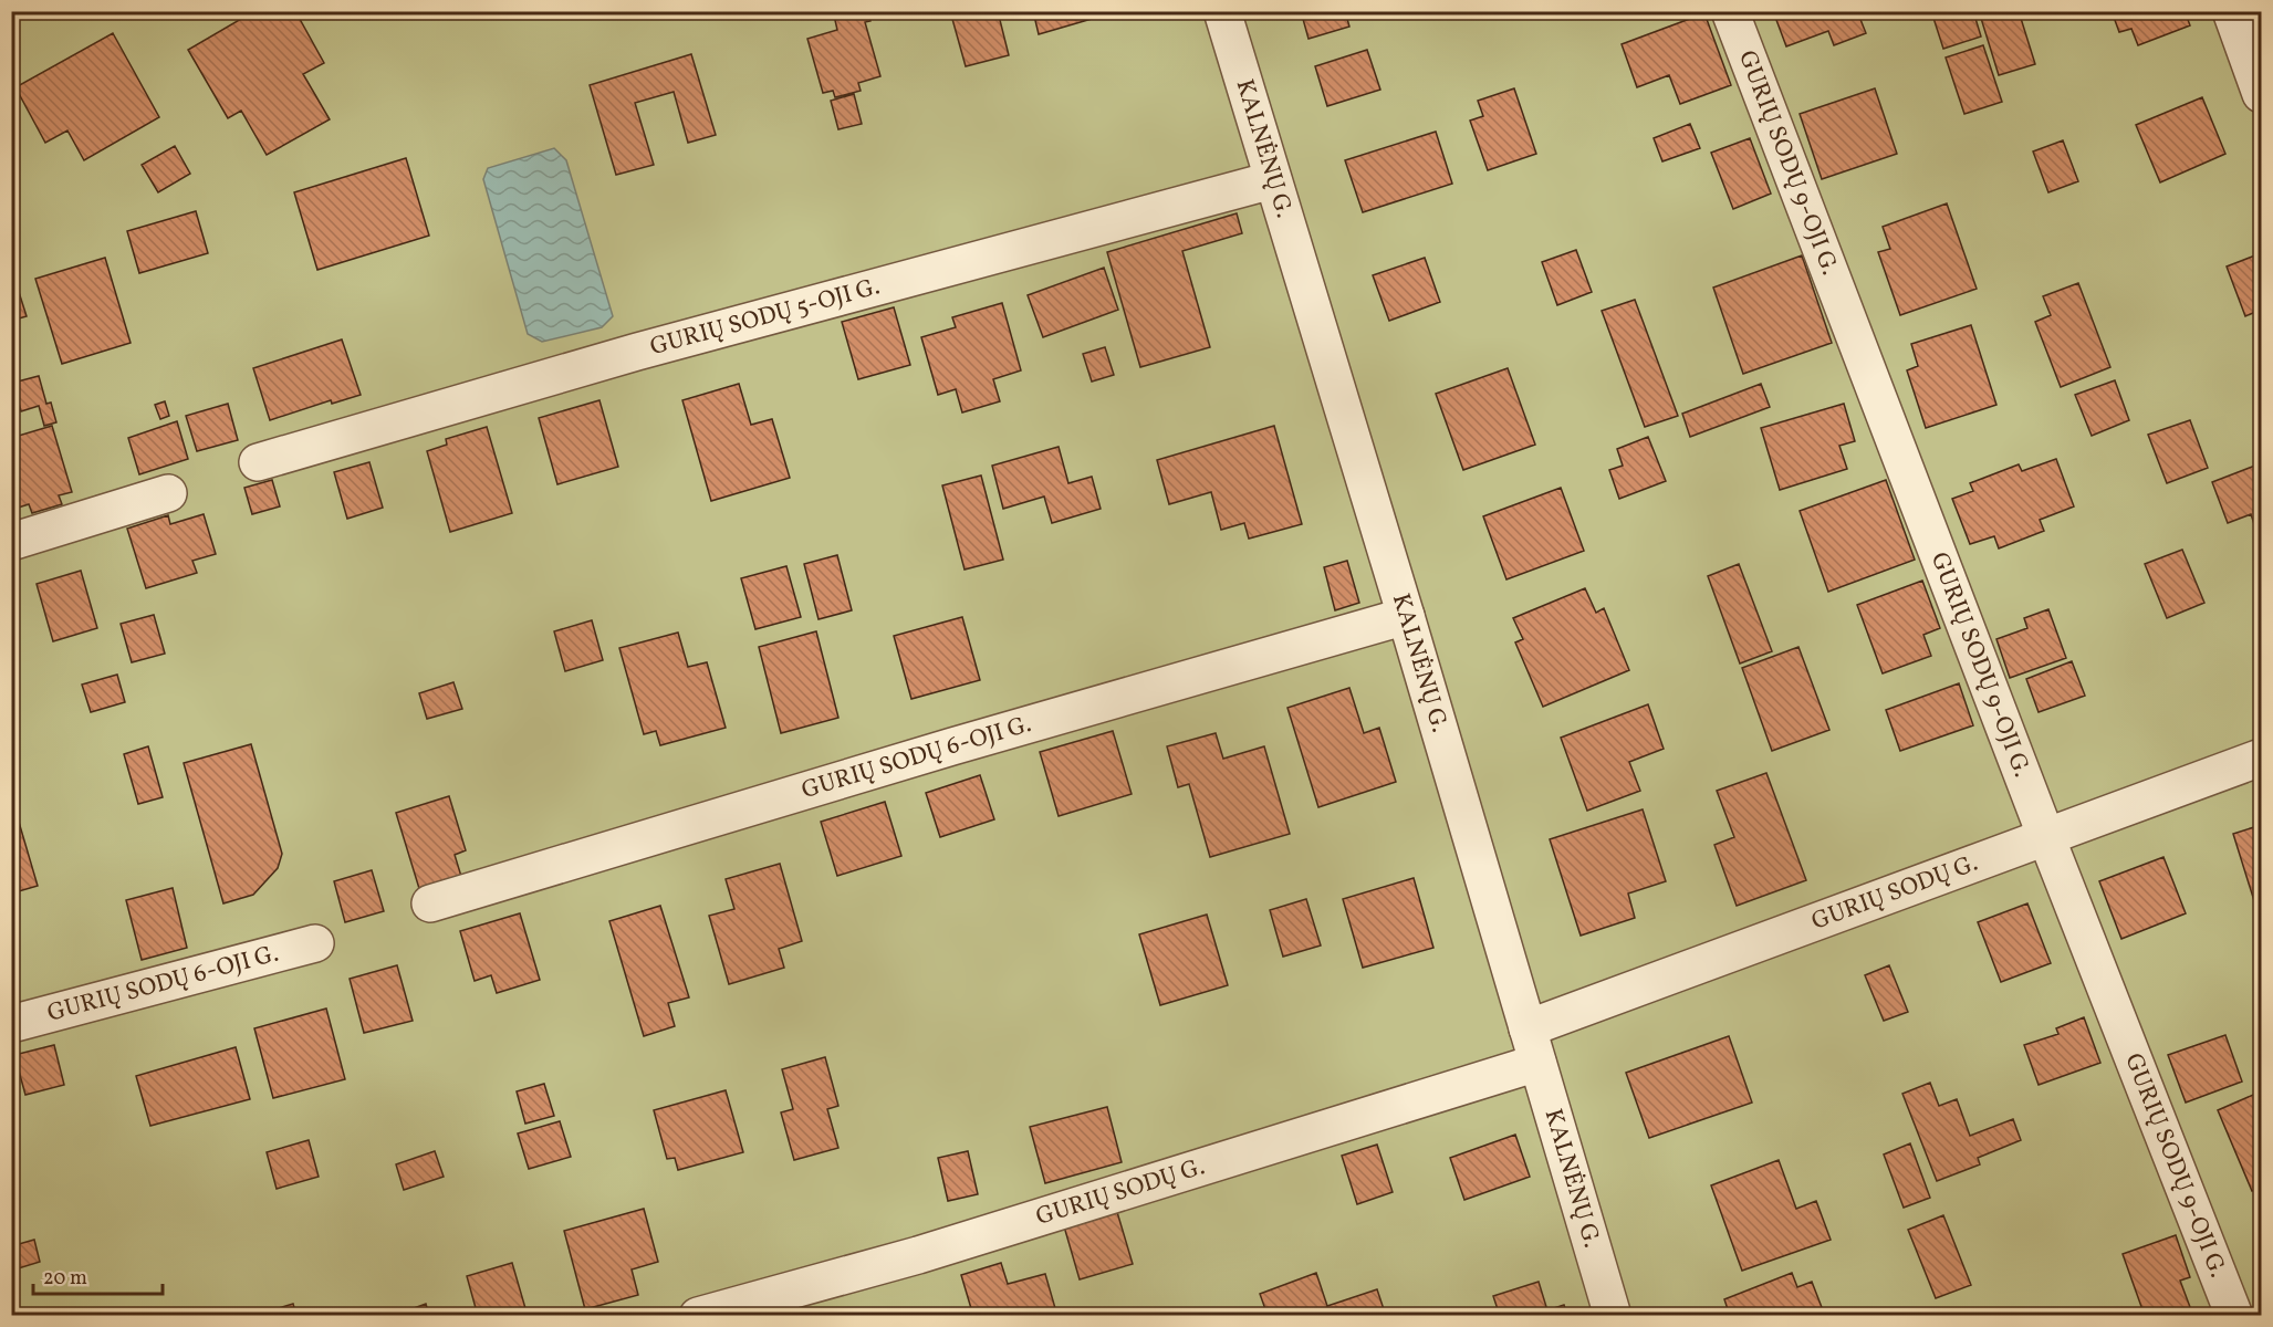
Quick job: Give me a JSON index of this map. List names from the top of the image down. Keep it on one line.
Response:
{"streets":{"street":["KALNĖNŲ G.","GURIŲ SODŲ 9-OJI G.","GURIŲ SODŲ 5-OJI G.","GURIŲ SODŲ 6-OJI G.","GURIŲ SODŲ G."]},"crossings":[["KALNĖNŲ G.","GURIŲ SODŲ 5-OJI G."],["KALNĖNŲ G.","GURIŲ SODŲ 6-OJI G."],["KALNĖNŲ G.","GURIŲ SODŲ G."],["GURIŲ SODŲ 9-OJI G.","GURIŲ SODŲ G."]],"scale_bar":"20 m"}
